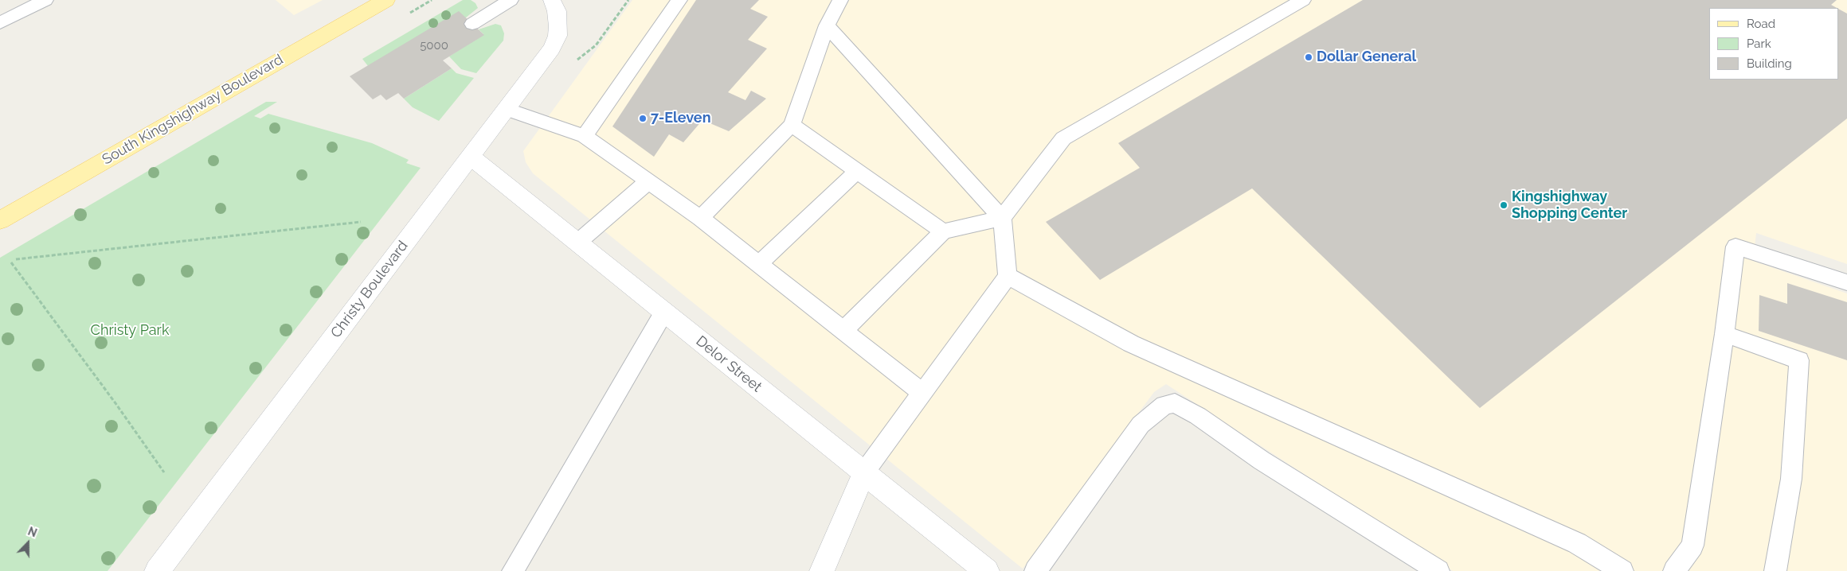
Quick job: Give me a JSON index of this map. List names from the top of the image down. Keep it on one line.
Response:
{"streets":{"main road":["South Kingshighway Boulevard"],"street":["Christy Boulevard","Delor Street"]},"crossings":[["Christy Boulevard","Delor Street"]],"parks":["Christy Park"],"places":["Dollar General","7-Eleven","Kingshighway Shopping Center"],"house_numbers":["5000"],"legend":["Road","Park","Building"],"north":"top"}
